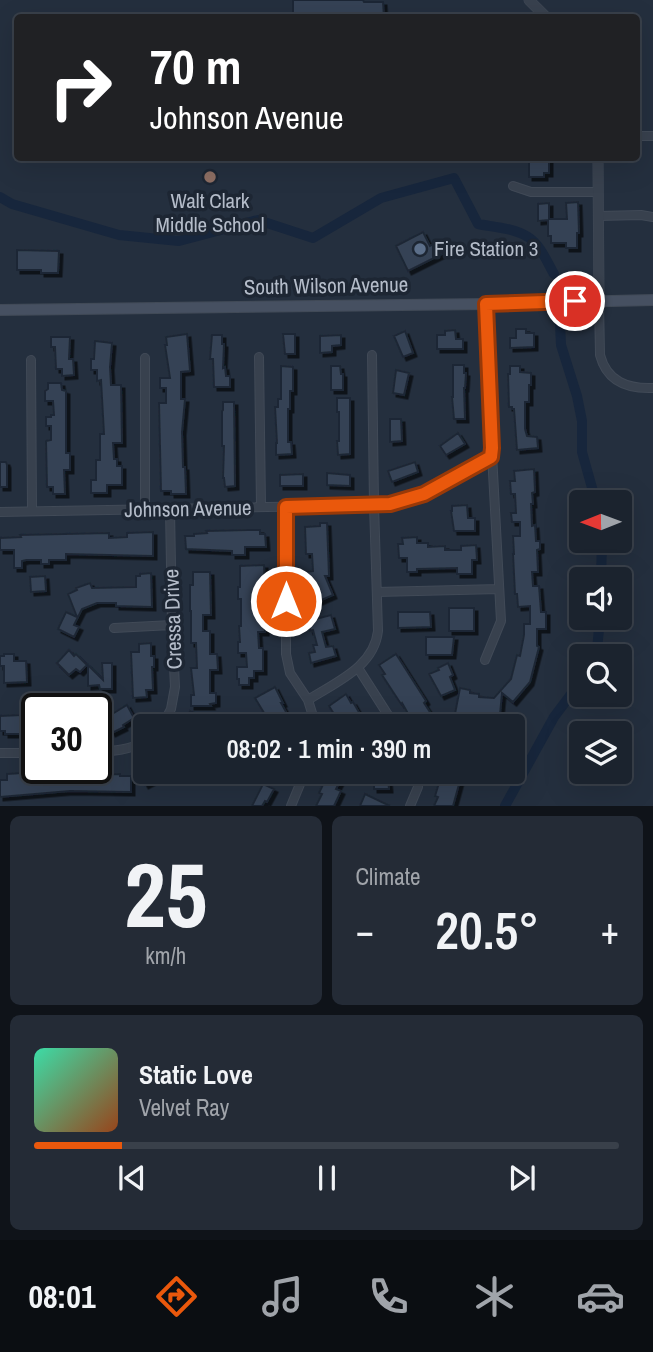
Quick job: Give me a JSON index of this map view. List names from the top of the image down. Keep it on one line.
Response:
{"streets":{"main road":["South Wilson Avenue"],"street":["Johnson Avenue","Cressa Drive"]},"crossings":[["Johnson Avenue","Cressa Drive"]],"places":["Walt Clark Middle School","Fire Station 3"],"north":"left","page":{"turn":["70 m","Johnson Avenue"],"limit":"30","trip":"08:02 · 1 min · 390 m","tile":[["25","km/h"],"Climate"],"heat":["−","20.5°","+"],"song":["Static Love","Velvet Ray"],"tabs":"08:01"}}
